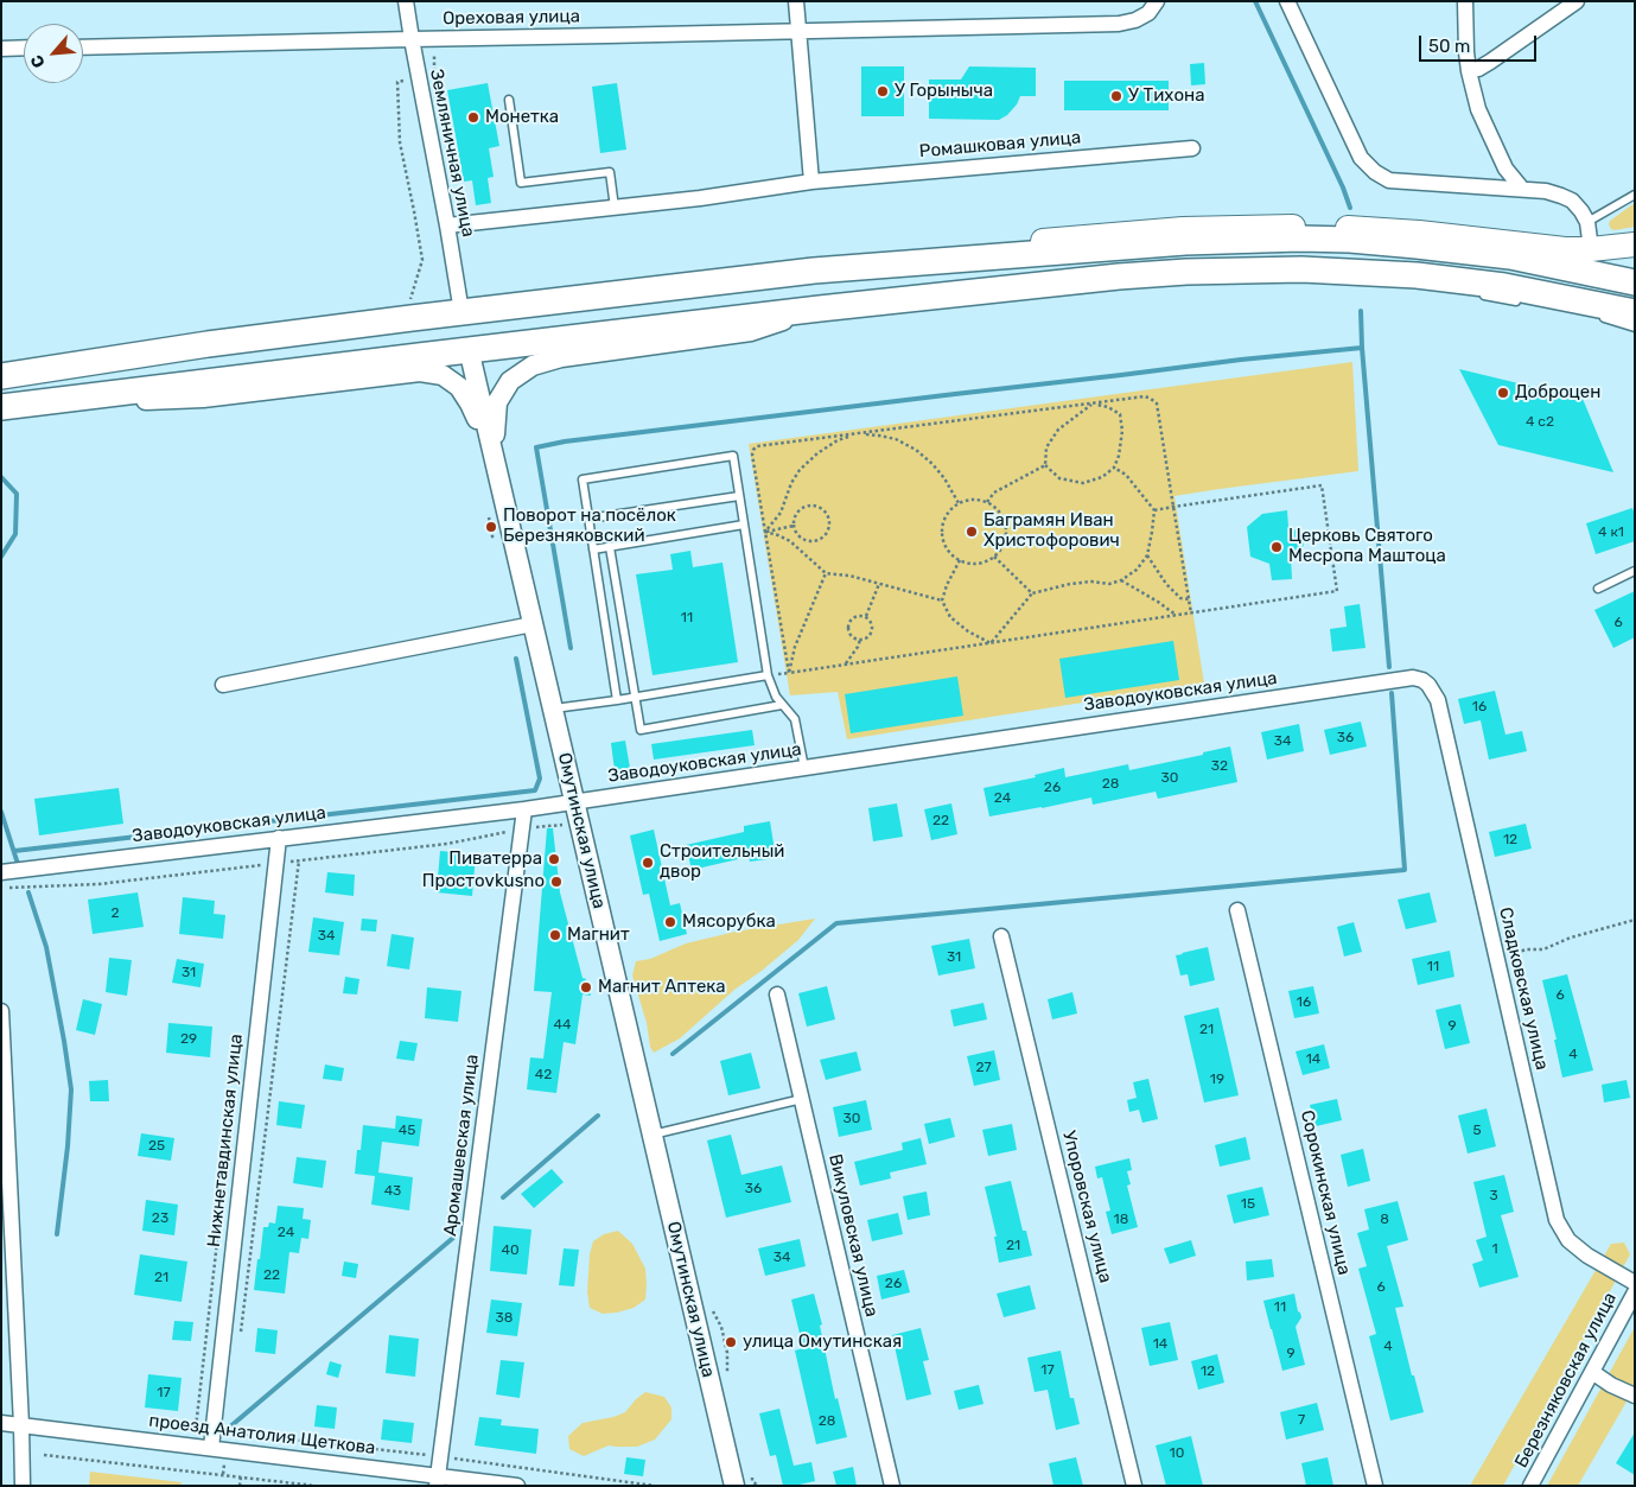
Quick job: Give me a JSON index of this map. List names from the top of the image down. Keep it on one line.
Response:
{"streets":{"street":["Ореховая улица","Ромашковая улица","Земляничная улица","Заводоуковская улица","Омутинская улица","Сладковская улица","Нижнетавдинская улица","Аромашевская улица","Сорокинская улица","Упоровская улица","Викуловская улица","Березняковская улица","проезд Анатолия Щеткова"]},"crossings":[["Ореховая улица","Земляничная улица"],["Ромашковая улица","Земляничная улица"],["Заводоуковская улица","Омутинская улица"],["Заводоуковская улица","Сладковская улица"],["Заводоуковская улица","Нижнетавдинская улица"],["Заводоуковская улица","Аромашевская улица"],["Нижнетавдинская улица","проезд Анатолия Щеткова"],["Аромашевская улица","проезд Анатолия Щеткова"]],"places":["У Горыныча","У Тихона","Монетка","Доброцен","Поворот на посёлок Березняковский","Баграмян Иван Христофорович","Церковь Святого Месропа Маштоца","Пиватерра","Строительный двор","Простоvkusno","Мясорубка","Магнит","Магнит Аптека","улица Омутинская"],"house_numbers":["4 с2","4 к1","11","6","16","36","34","32","30","28","26","24","22","12","2","34","31","11","31","6","16","44","9","21","29","4","14","27","42","19","30","45","5","25","36","43","3","15","23","18","8","24","21","1","40","34","22","21","26","6","11","38","14","4","9","17","12","17","7","28","10"],"scale_bar":"50 m","north":"bottom left"}
